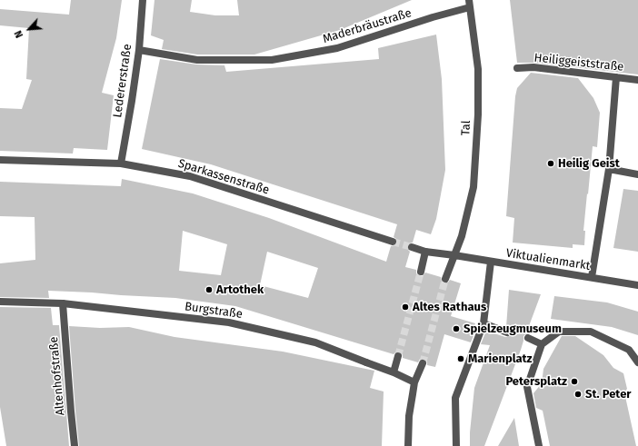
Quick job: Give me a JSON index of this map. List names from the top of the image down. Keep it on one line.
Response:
{"streets":{"street":["Maderbräustraße","Heiliggeiststraße","Ledererstraße","Tal","Sparkassenstraße","Viktualienmarkt","Burgstraße","Altenhofstraße"]},"crossings":[["Maderbräustraße","Ledererstraße"],["Maderbräustraße","Tal"],["Ledererstraße","Sparkassenstraße"],["Tal","Viktualienmarkt"],["Burgstraße","Altenhofstraße"]],"places":["Heilig Geist","Artothek","Altes Rathaus","Spielzeugmuseum","Marienplatz","Petersplatz","St. Peter"],"north":"bottom left"}
